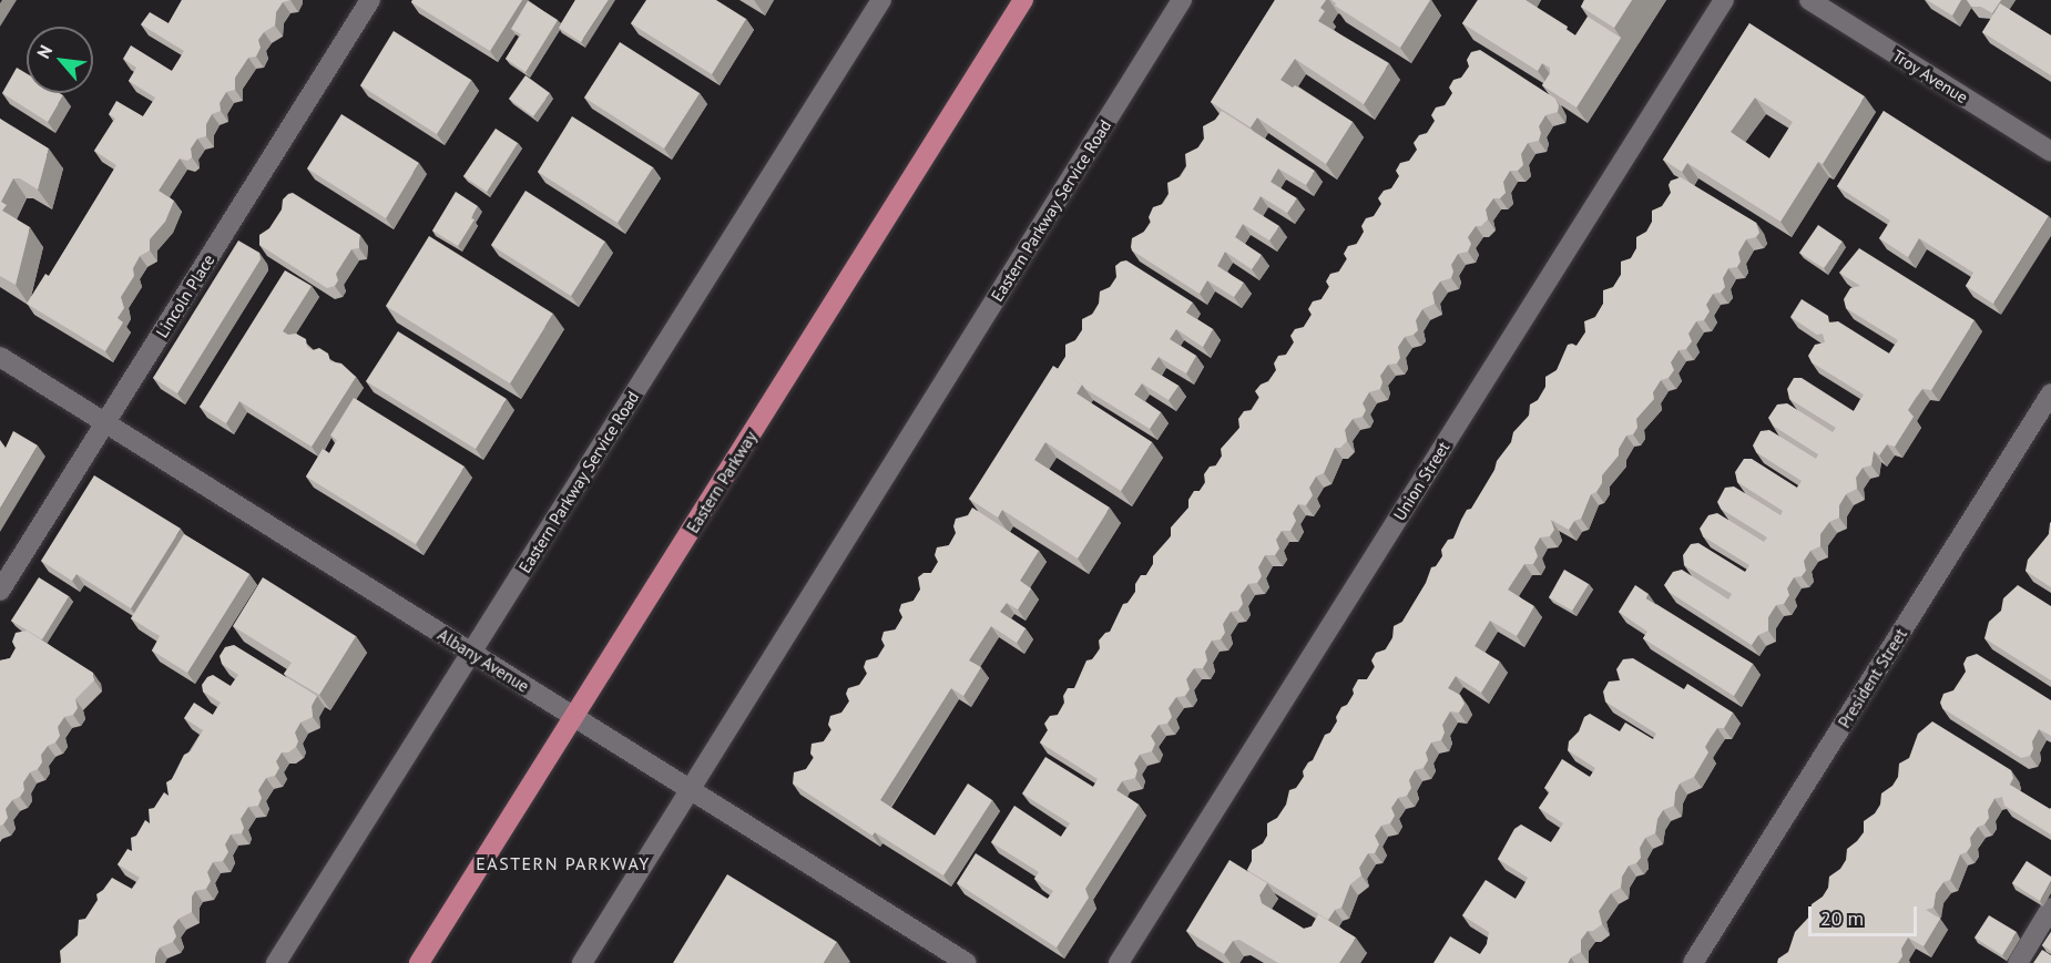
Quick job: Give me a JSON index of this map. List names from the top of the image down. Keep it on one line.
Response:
{"streets":{"main road":["Eastern Parkway"],"street":["Troy Avenue","Eastern Parkway Service Road","Lincoln Place","Union Street","Albany Avenue","President Street"]},"crossings":[["Eastern Parkway Service Road","Albany Avenue"],["Lincoln Place","Albany Avenue"],["Eastern Parkway","Albany Avenue"]],"districts":["EASTERN PARKWAY"],"scale_bar":"20 m","north":"top left"}
